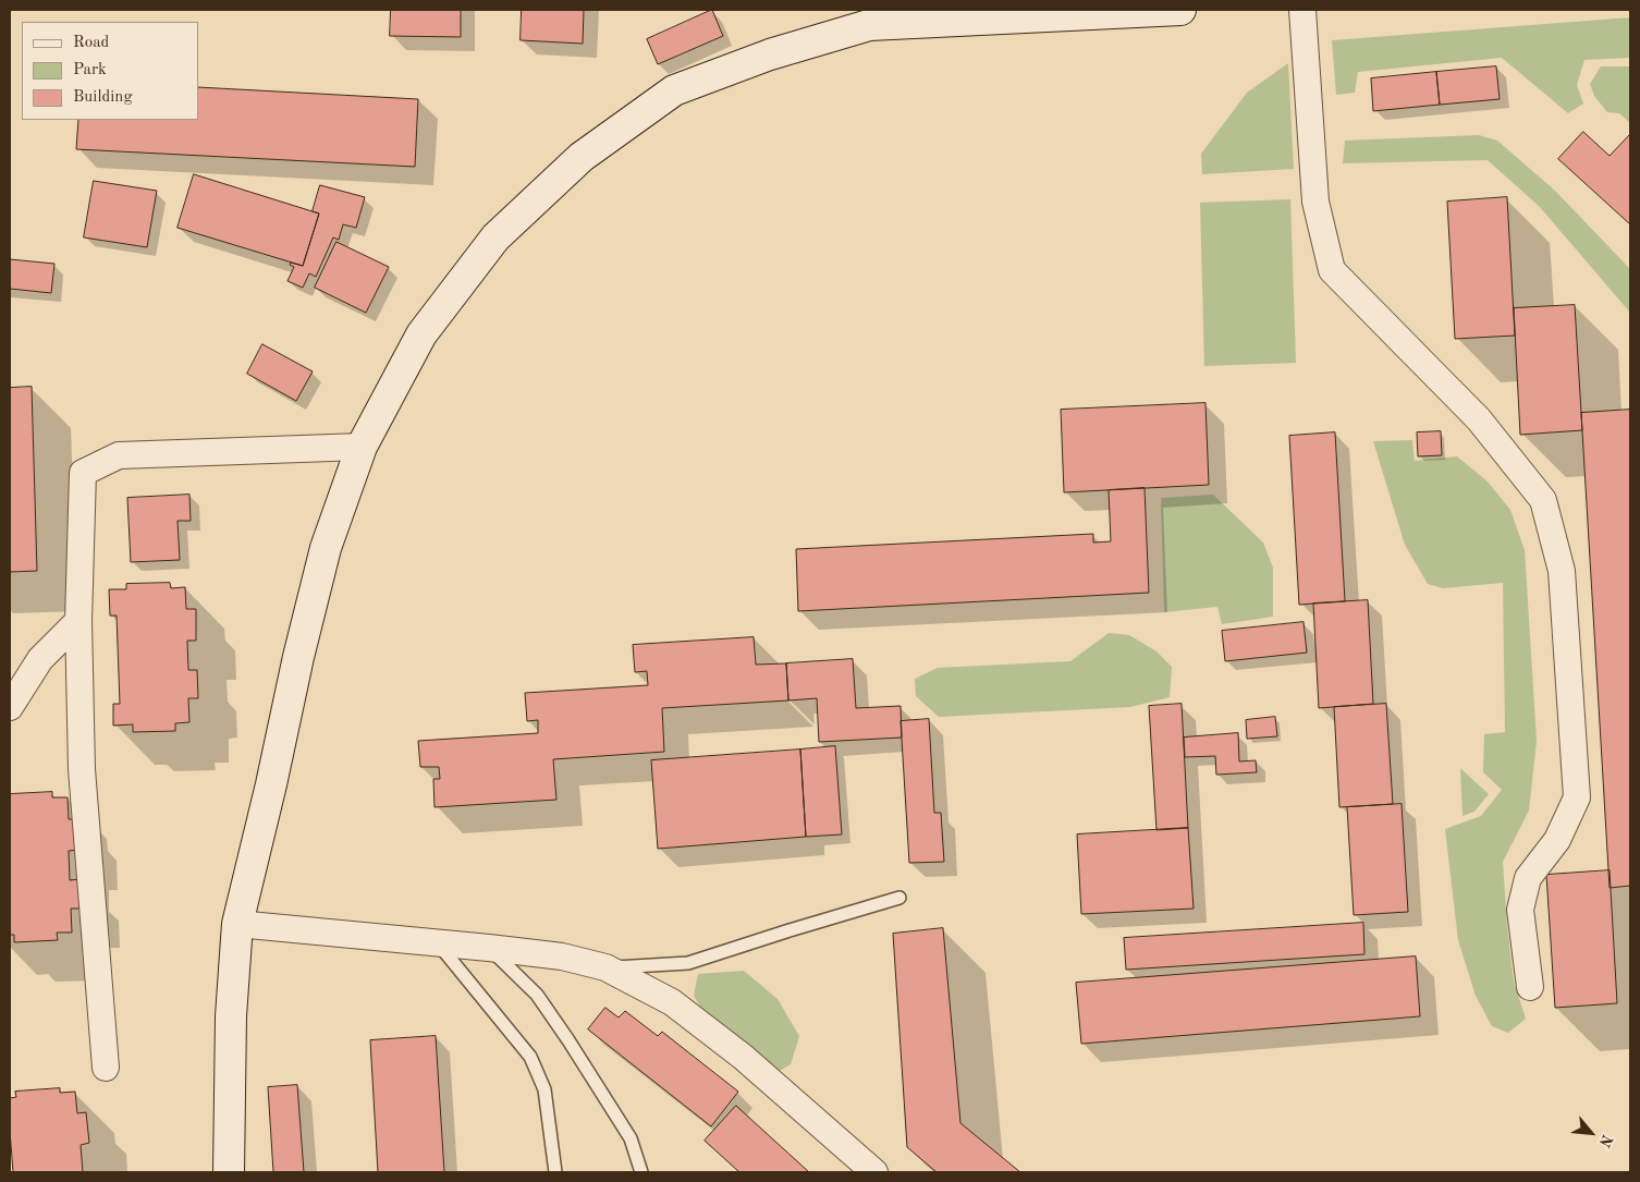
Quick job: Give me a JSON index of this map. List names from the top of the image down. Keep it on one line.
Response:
{"legend":["Road","Park","Building"],"north":"bottom right"}
